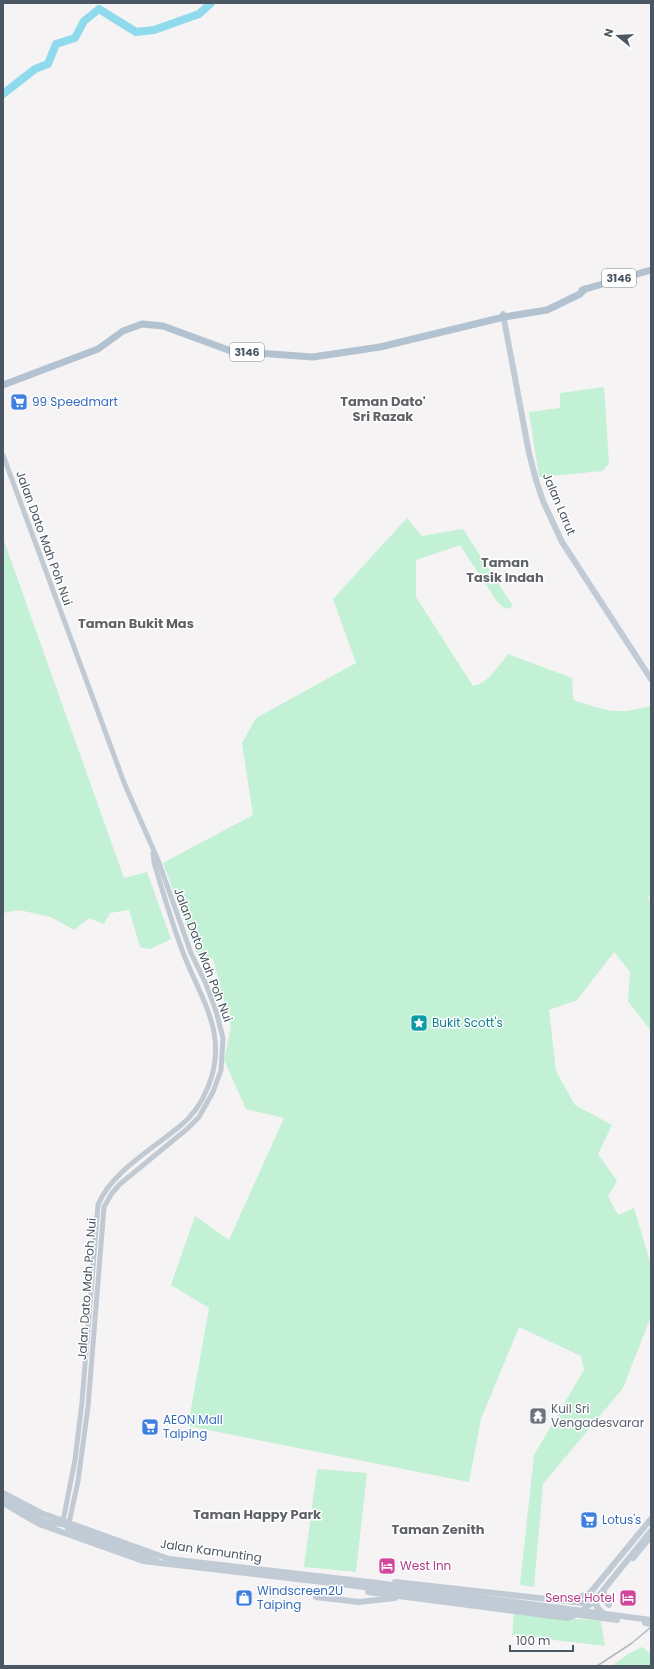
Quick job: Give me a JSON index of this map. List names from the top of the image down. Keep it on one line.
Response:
{"streets":{"main road":["3146","Jalan Larut","Jalan Kamunting"],"street":["Jalan Dato Mah Poh Nui"]},"crossings":[["3146","Jalan Larut"],["Jalan Dato Mah Poh Nui","Jalan Kamunting"]],"districts":["Taman Dato' Sri Razak","Taman Tasik Indah","Taman Bukit Mas","Taman Happy Park","Taman Zenith"],"places":{"supermarket":["99 Speedmart","AEON Mall Taiping","Lotus's"],"place":["Bukit Scott's"],"temple":["Kuil Sri Vengadesvarar"],"hotel":["West Inn","Sense Hotel"],"shop":["Windscreen2U Taiping"]},"scale_bar":"100 m","north":"left"}
